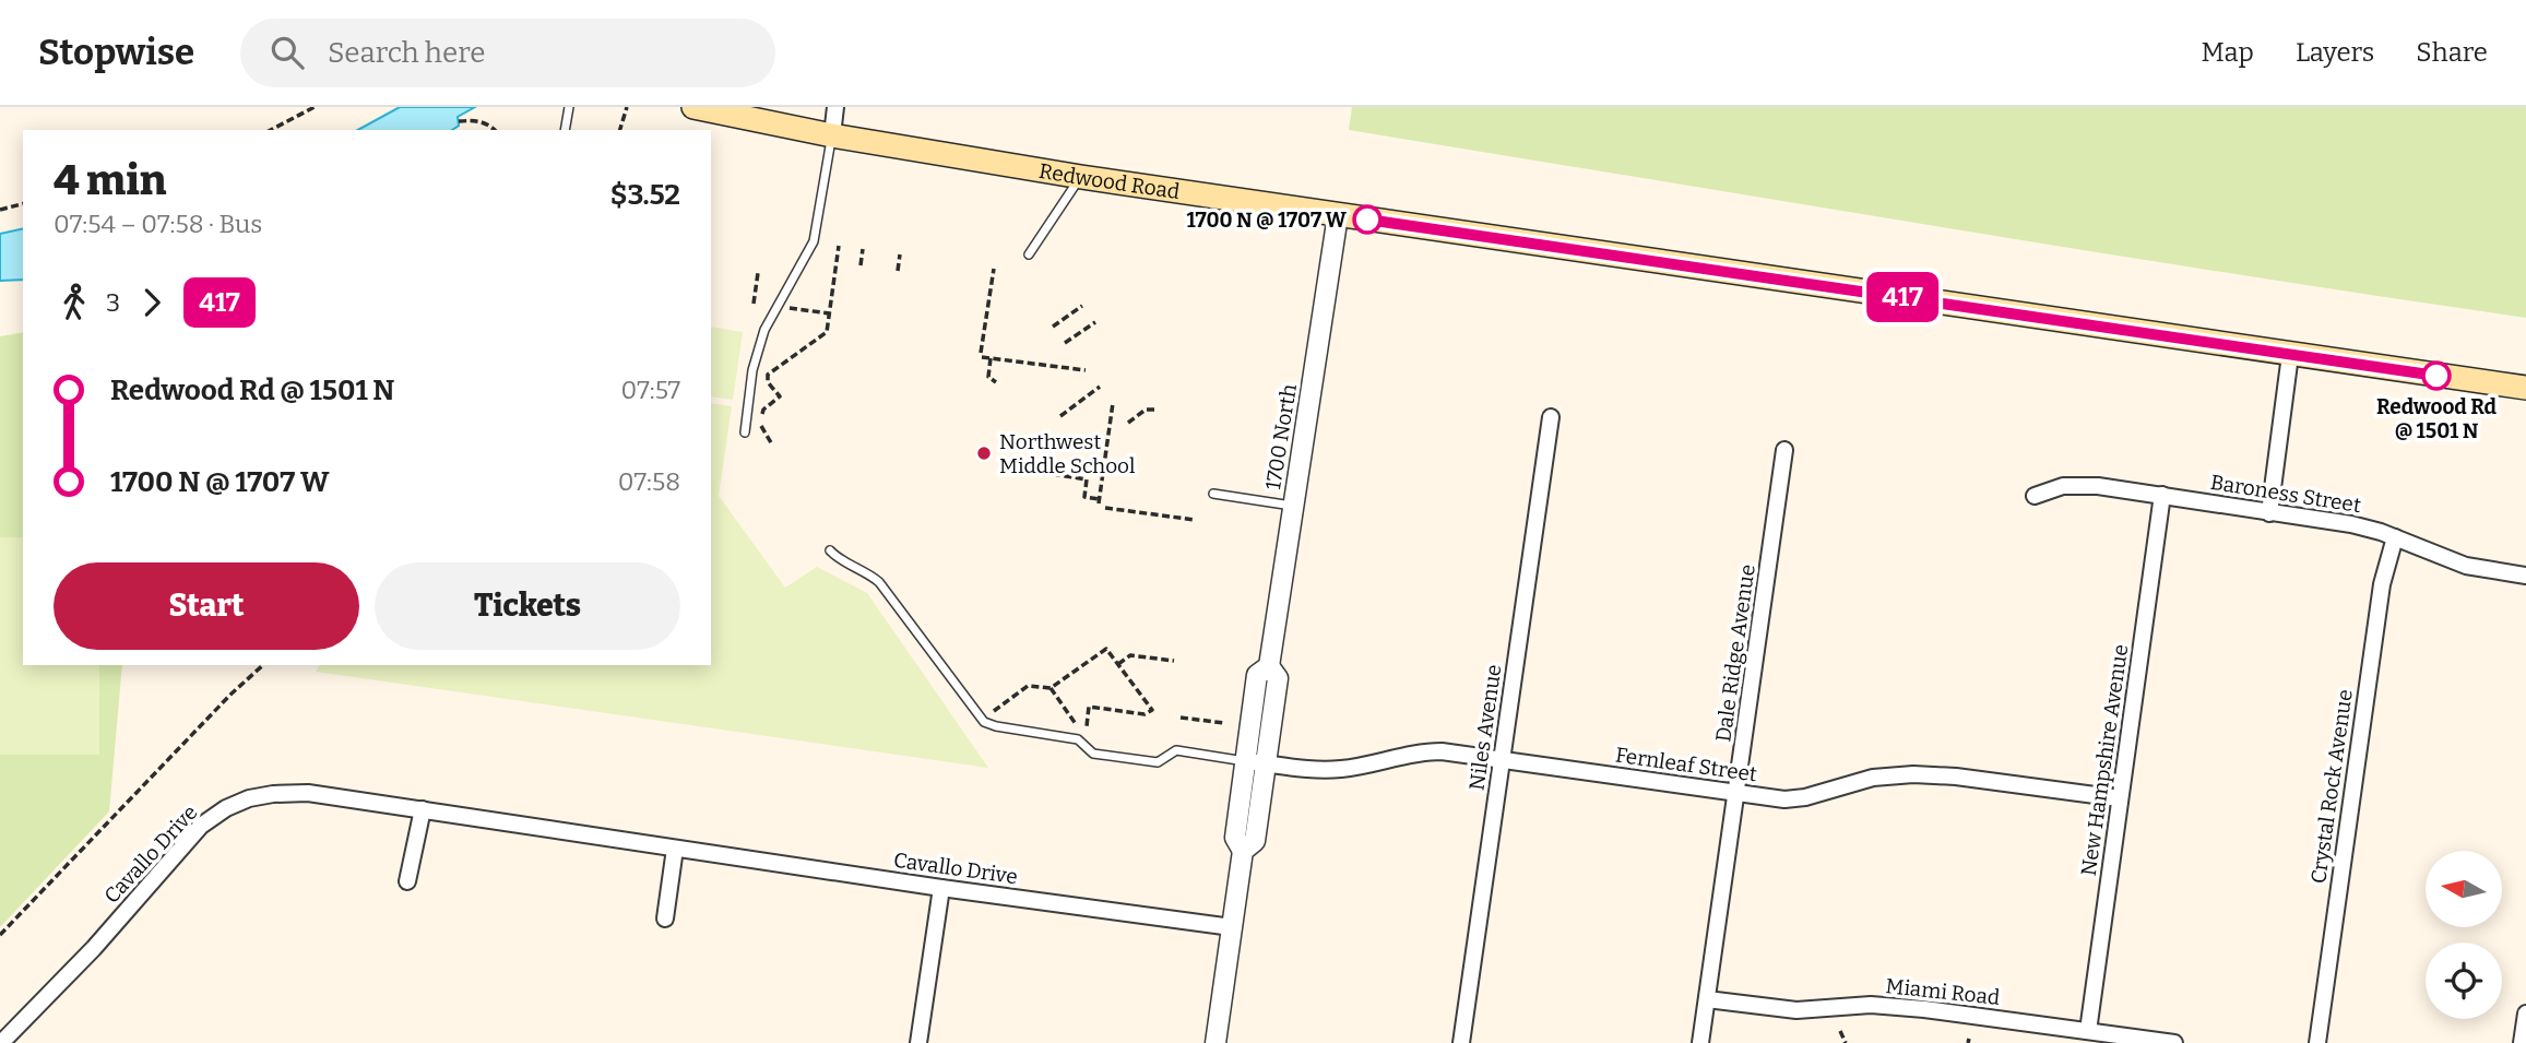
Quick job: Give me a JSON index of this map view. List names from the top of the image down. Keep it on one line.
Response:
{"streets":{"main road":["Redwood Road"],"street":["1700 North","Baroness Street","Dale Ridge Avenue","Niles Avenue","New Hampshire Avenue","Fernleaf Street","Crystal Rock Avenue","Cavallo Drive","Miami Road"]},"crossings":[["Redwood Road","1700 North"],["1700 North","Fernleaf Street"],["1700 North","Cavallo Drive"],["Baroness Street","New Hampshire Avenue"],["Baroness Street","Crystal Rock Avenue"],["Dale Ridge Avenue","Fernleaf Street"],["Dale Ridge Avenue","Miami Road"],["Niles Avenue","Fernleaf Street"],["New Hampshire Avenue","Fernleaf Street"],["New Hampshire Avenue","Miami Road"]],"places":["1700 N @ 1707 W","Redwood Rd @ 1501 N","Northwest Middle School"],"lines":["bus line 417"],"north":"left","page":{"header":"Stopwise","search":"Search here","nav":["Map","Layers","Share"],"on_map":"417","heading":["4 min","07:54 – 07:58 · Bus","$3.52"],"legs":["3","417"],"list":[{"name":"Redwood Rd @ 1501 N","value":"07:57"},{"name":"1700 N @ 1707 W","value":"07:58"}],"buttons":["Start","Tickets"]}}
